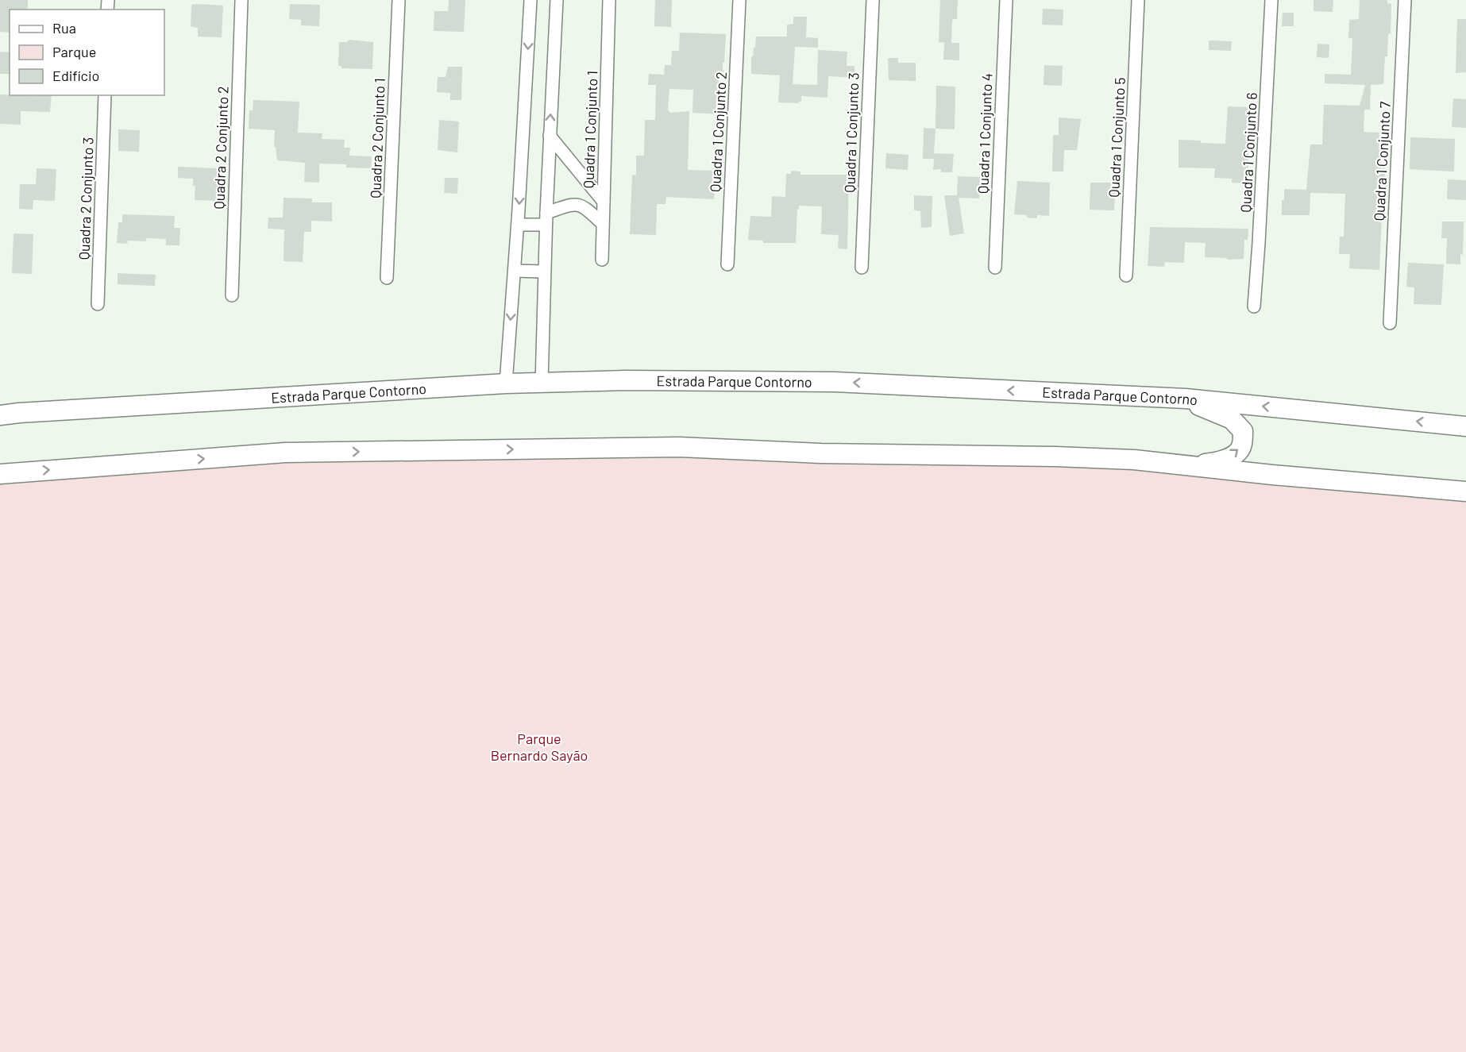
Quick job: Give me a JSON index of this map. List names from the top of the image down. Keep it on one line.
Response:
{"streets":{"main road":["Estrada Parque Contorno"],"street":["Quadra 1 Conjunto 1","Quadra 1 Conjunto 2","Quadra 1 Conjunto 3","Quadra 1 Conjunto 4","Quadra 1 Conjunto 5","Quadra 2 Conjunto 1","Quadra 2 Conjunto 2","Quadra 1 Conjunto 6","Quadra 1 Conjunto 7","Quadra 2 Conjunto 3"]},"parks":["Parque Bernardo Sayão"],"legend":["Rua","Parque","Edifício"]}
